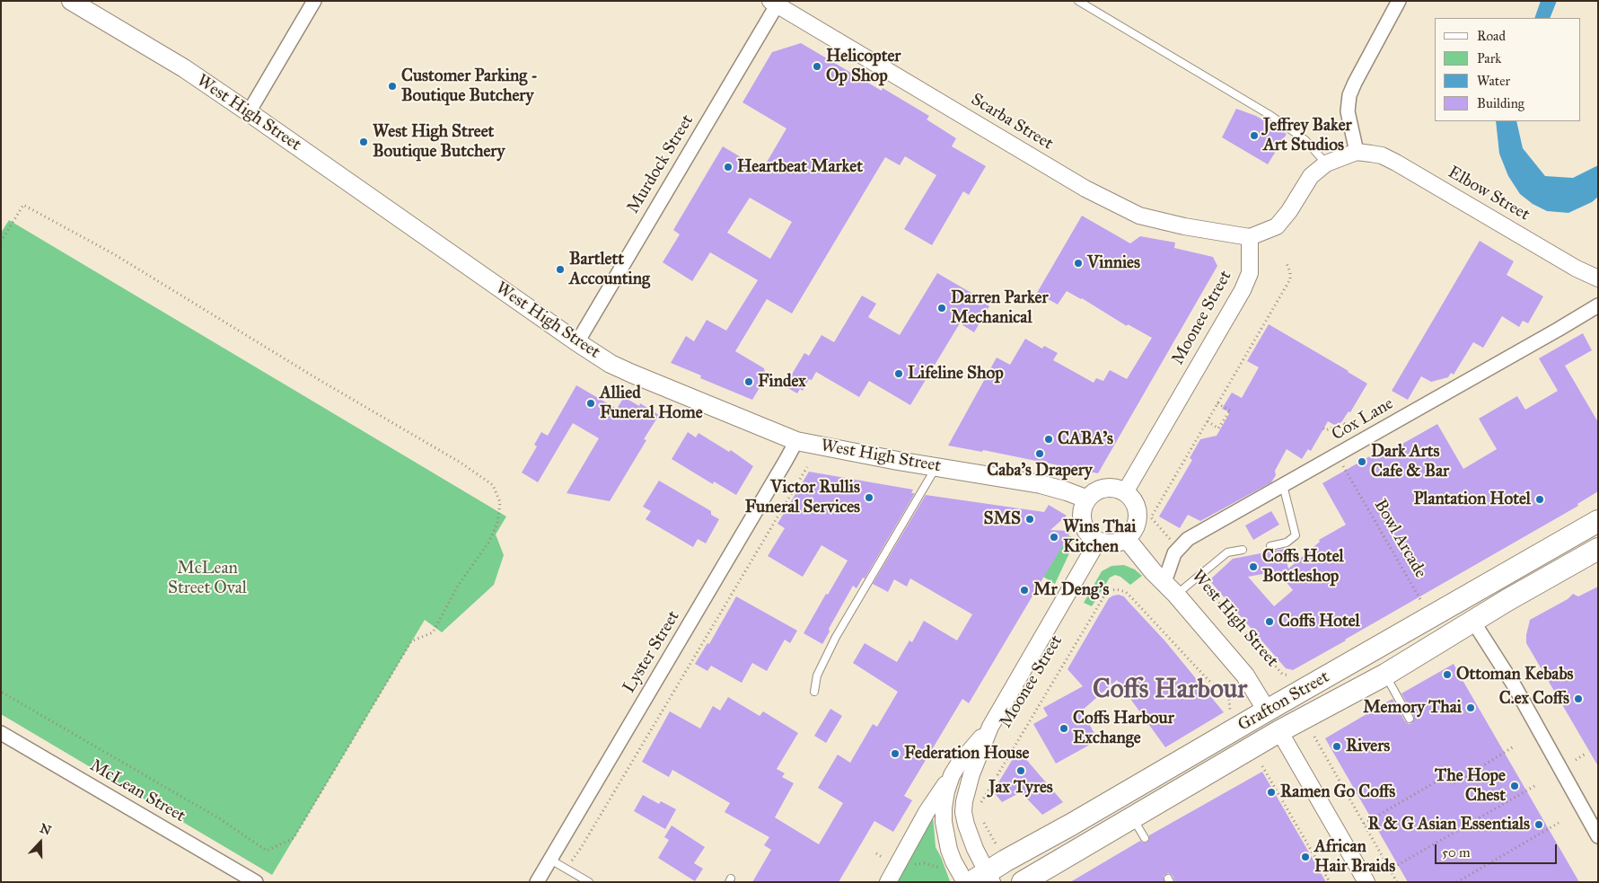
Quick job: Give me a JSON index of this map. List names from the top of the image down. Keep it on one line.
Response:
{"streets":{"highway":["Grafton Street"],"main road":["West High Street"],"street":["Scarba Street","Murdock Street","Elbow Street","Moonee Street","Cox Lane","Lyster Street","McLean Street"],"path":["Bowl Arcade"]},"crossings":[["West High Street","Murdock Street"],["West High Street","Moonee Street"],["West High Street","Cox Lane"],["West High Street","Lyster Street"],["West High Street","Grafton Street"],["Scarba Street","Murdock Street"],["Scarba Street","Moonee Street"]],"districts":["Coffs Harbour"],"parks":["McLean Street Oval"],"places":["Helicopter Op Shop","Customer Parking - Boutique Butchery","Jeffrey Baker Art Studios","West High Street Boutique Butchery","Heartbeat Market","Vinnies","Bartlett Accounting","Darren Parker Mechanical","Lifeline Shop","Findex","Allied Funeral Home","CABA's","Caba’s Drapery","Dark Arts Cafe & Bar","Victor Rullis Funeral Services","Plantation Hotel","SMS","Wins Thai Kitchen","Coffs Hotel Bottleshop","Mr Deng's","Coffs Hotel","Ottoman Kebabs","C.ex Coffs","Memory Thai","Coffs Harbour Exchange","Rivers","Federation House","Jax Tyres","The Hope Chest","Ramen Go Coffs","R & G Asian Essentials","African Hair Braids"],"legend":["Road","Park","Water","Building"],"scale_bar":"50 m","north":"top"}
